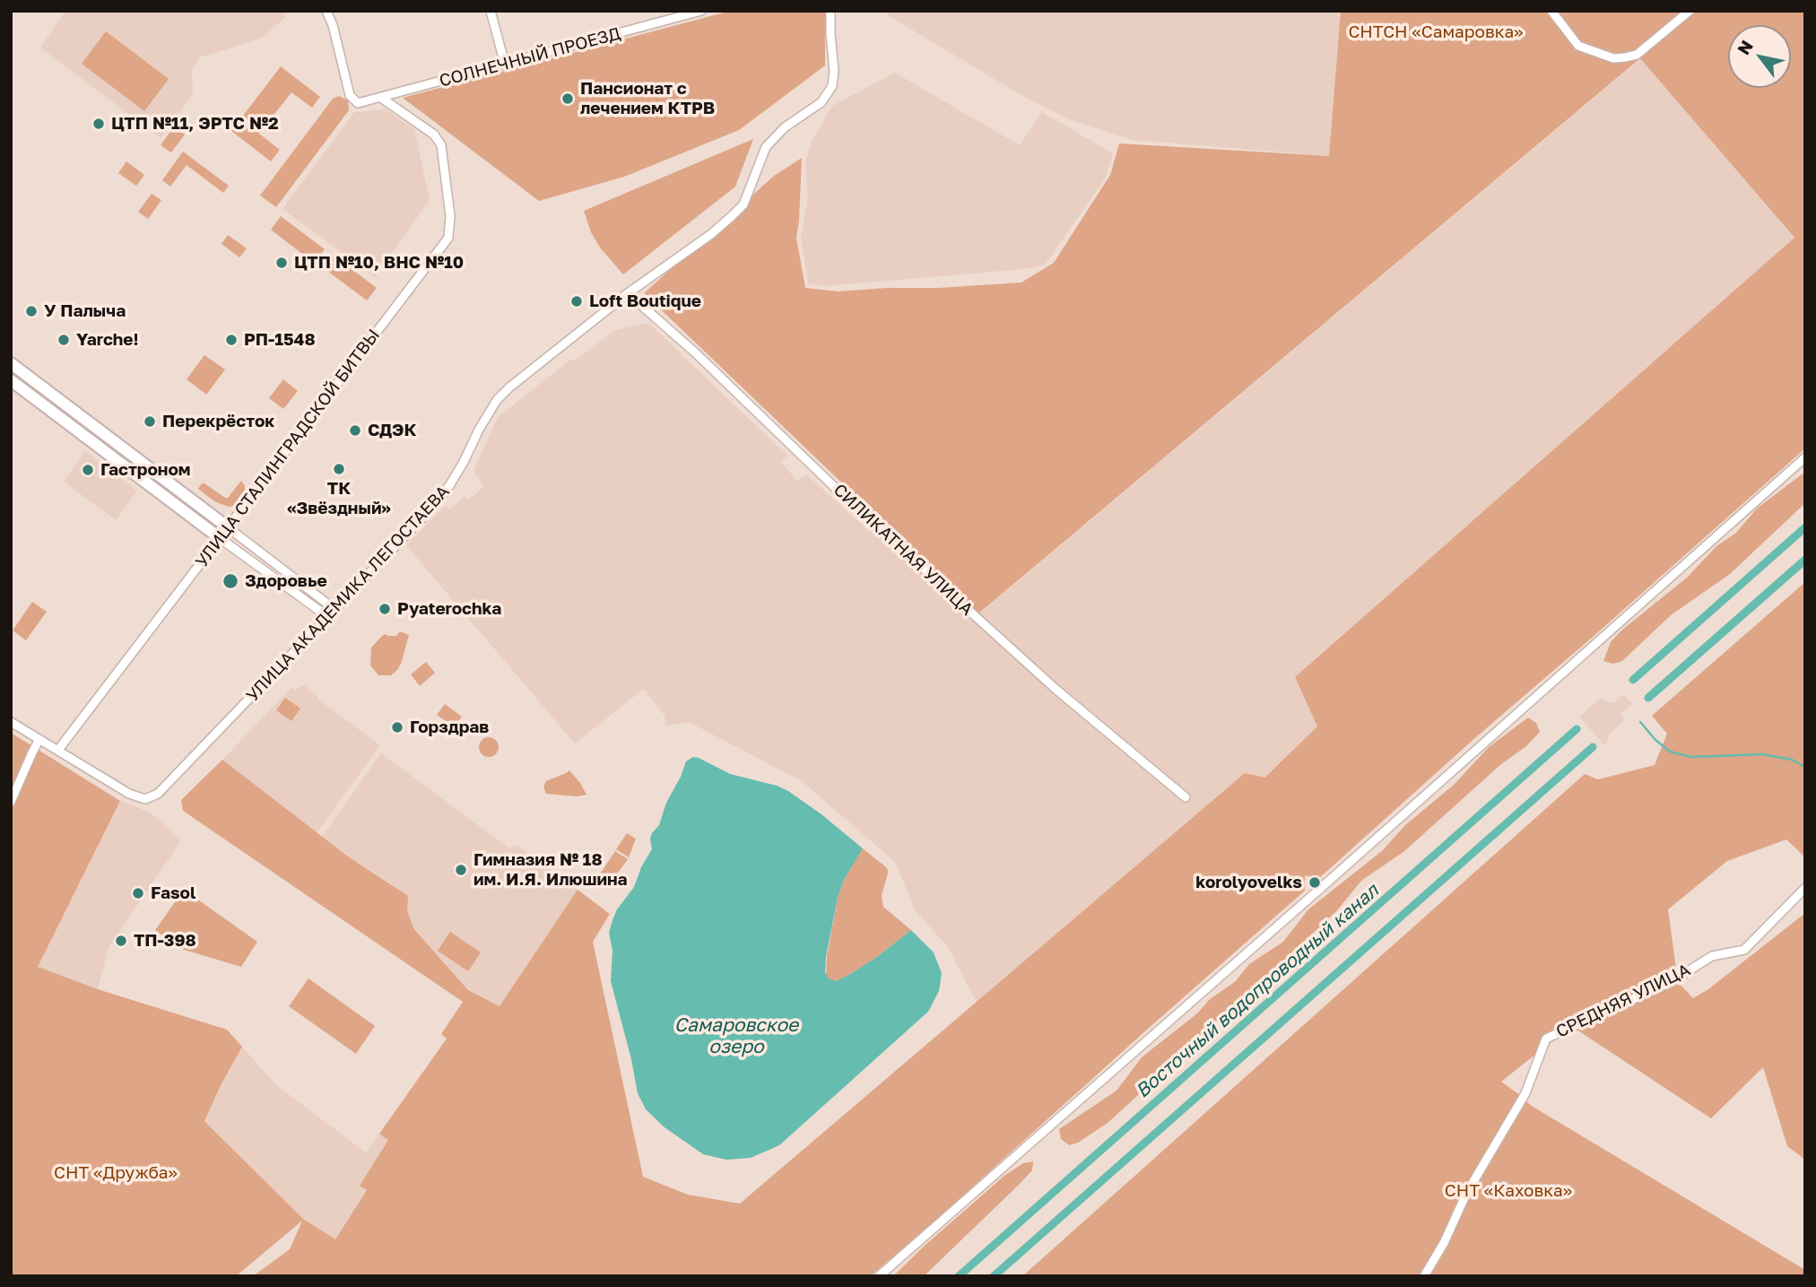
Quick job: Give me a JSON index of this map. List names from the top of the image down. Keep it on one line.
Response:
{"streets":{"street":["СОЛНЕЧНЫЙ ПРОЕЗД","УЛИЦА СТАЛИНГРАДСКОЙ БИТВЫ","СИЛИКАТНАЯ УЛИЦА","УЛИЦА АКАДЕМИКА ЛЕГОСТАЕВА","СРЕДНЯЯ УЛИЦА"]},"crossings":[["СОЛНЕЧНЫЙ ПРОЕЗД","УЛИЦА СТАЛИНГРАДСКОЙ БИТВЫ"],["УЛИЦА СТАЛИНГРАДСКОЙ БИТВЫ","УЛИЦА АКАДЕМИКА ЛЕГОСТАЕВА"],["СИЛИКАТНАЯ УЛИЦА","УЛИЦА АКАДЕМИКА ЛЕГОСТАЕВА"]],"water":["Восточный водопроводный канал","Самаровское озеро"],"parks":["СНТСН «Самаровка»","СНТ «Дружба»","СНТ «Каховка»"],"places":["Пансионат с лечением КТРВ","ЦТП №11, ЭРТС №2","ЦТП №10, ВНС №10","Loft Boutique","У Палыча","Yarche!","РП-1548","Перекрёсток","СДЭК","ТК «Звёздный»","Гастроном","Здоровье","Pyaterochka","Горздрав","Гимназия № 18 им. И.Я. Илюшина","korolyovelks","Fasol","ТП-398"],"north":"top left"}
